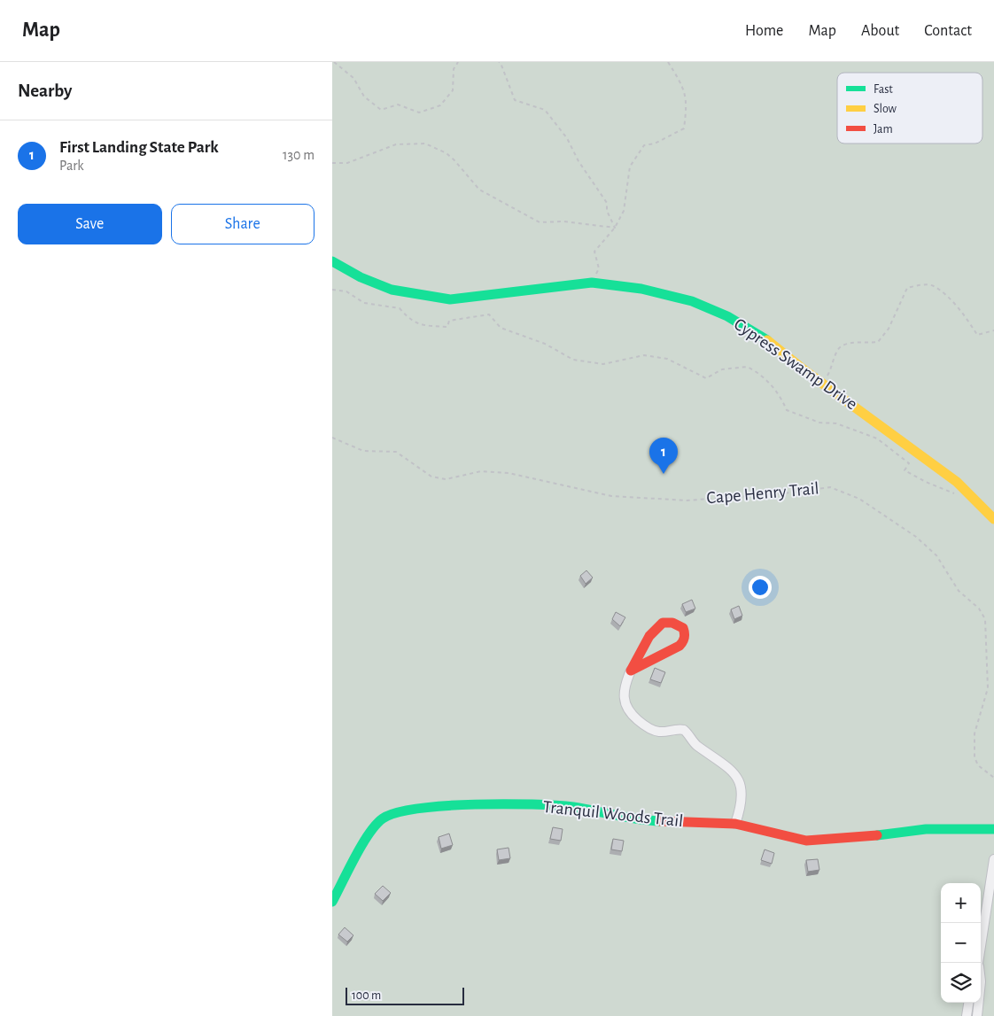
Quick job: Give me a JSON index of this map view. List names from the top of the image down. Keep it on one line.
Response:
{"streets":{"street":["Cypress Swamp Drive","Tranquil Woods Trail"],"path":["Cape Henry Trail"]},"legend":["Fast","Slow","Jam"],"scale_bar":"100 m","page":{"header":"Map","nav":["Home","Map","About","Contact"],"heading":"Nearby","list":[{"mark":"1","name":"First Landing State Park","note":"Park","value":"130 m"}],"buttons":["Save","Share"],"pins":"1","map_buttons":["+","−"],"scale":"100 m"}}
